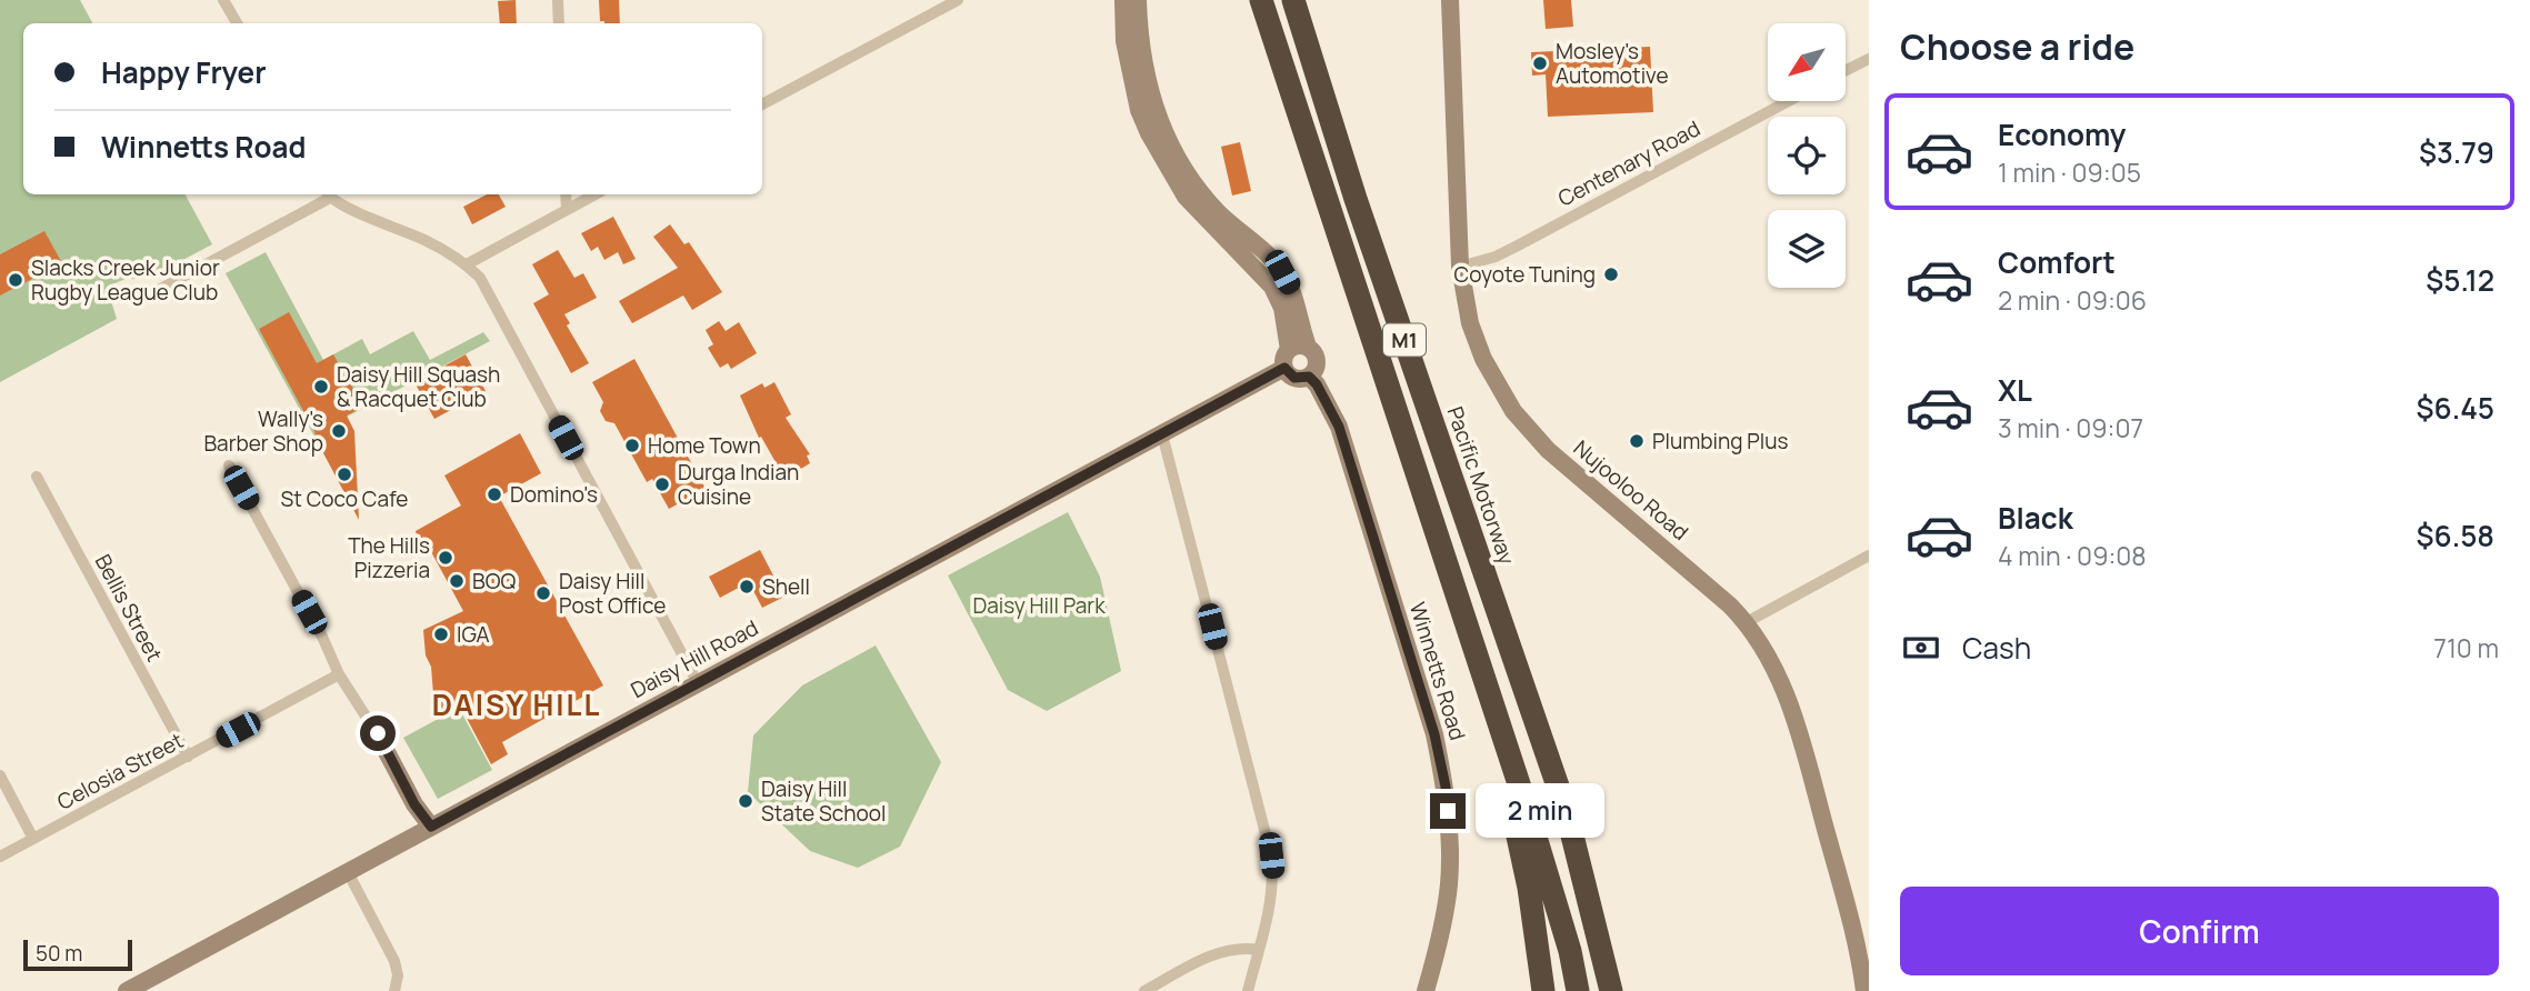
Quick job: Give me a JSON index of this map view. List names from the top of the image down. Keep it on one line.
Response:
{"streets":{"highway":["M1","Pacific Motorway"],"street":["Centenary Road","Nujooloo Road","Bellis Street","Daisy Hill Road","Winnetts Road","Celosia Street"]},"crossings":[["Centenary Road","Nujooloo Road"],["Bellis Street","Celosia Street"],["Daisy Hill Road","Winnetts Road"]],"districts":["DAISY HILL"],"parks":["Daisy Hill Park"],"places":["Mosley's Automotive","Coyote Tuning","Slacks Creek Junior Rugby League Club","Daisy Hill Squash & Racquet Club","Wally's Barber Shop","Plumbing Plus","Home Town","St Coco Cafe","Durga Indian Cuisine","Domino's","The Hills Pizzeria","BOQ","Shell","Daisy Hill Post Office","IGA","Daisy Hill State School"],"scale_bar":"50 m","north":"bottom left","page":{"heading":"Choose a ride","banner":["Happy Fryer","Winnetts Road"],"list":[{"name":"Economy","note":"1 min · 09:05","value":"$3.79"},{"name":"Comfort","note":"2 min · 09:06","value":"$5.12"},{"name":"XL","note":"3 min · 09:07","value":"$6.45"},{"name":"Black","note":"4 min · 09:08","value":"$6.58"}],"pay":["Cash","710 m"],"bubble":"2 min","buttons":"Confirm","scale":"50 m"}}
